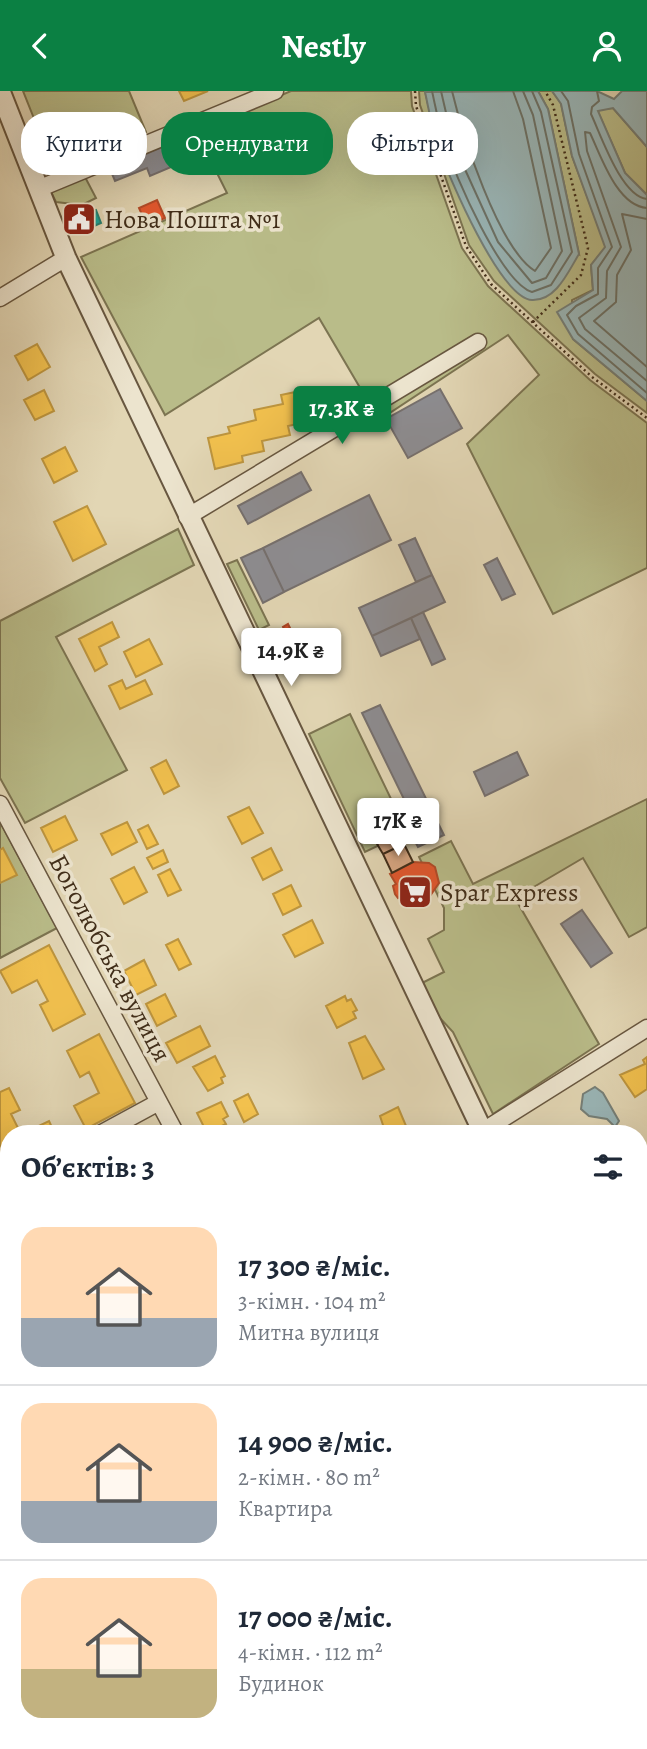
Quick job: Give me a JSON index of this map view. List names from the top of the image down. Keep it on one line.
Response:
{"streets":{"street":["Боголюбська вулиця"]},"places":{"public building":["Нова Пошта №1"],"supermarket":["Spar Express"]},"page":{"header":"Nestly","chip":["Купити","Орендувати","Фільтри"],"price":["17.3K ₴","14.9K ₴","17K ₴"],"heading":"Об’єктів: 3","list":[{"name":"17 300 ₴/міс.","note":"3-кімн. · 104 m² · Митна вулиця"},{"name":"14 900 ₴/міс.","note":"2-кімн. · 80 m² · Квартира"},{"name":"17 000 ₴/міс.","note":"4-кімн. · 112 m² · Будинок"}]}}
